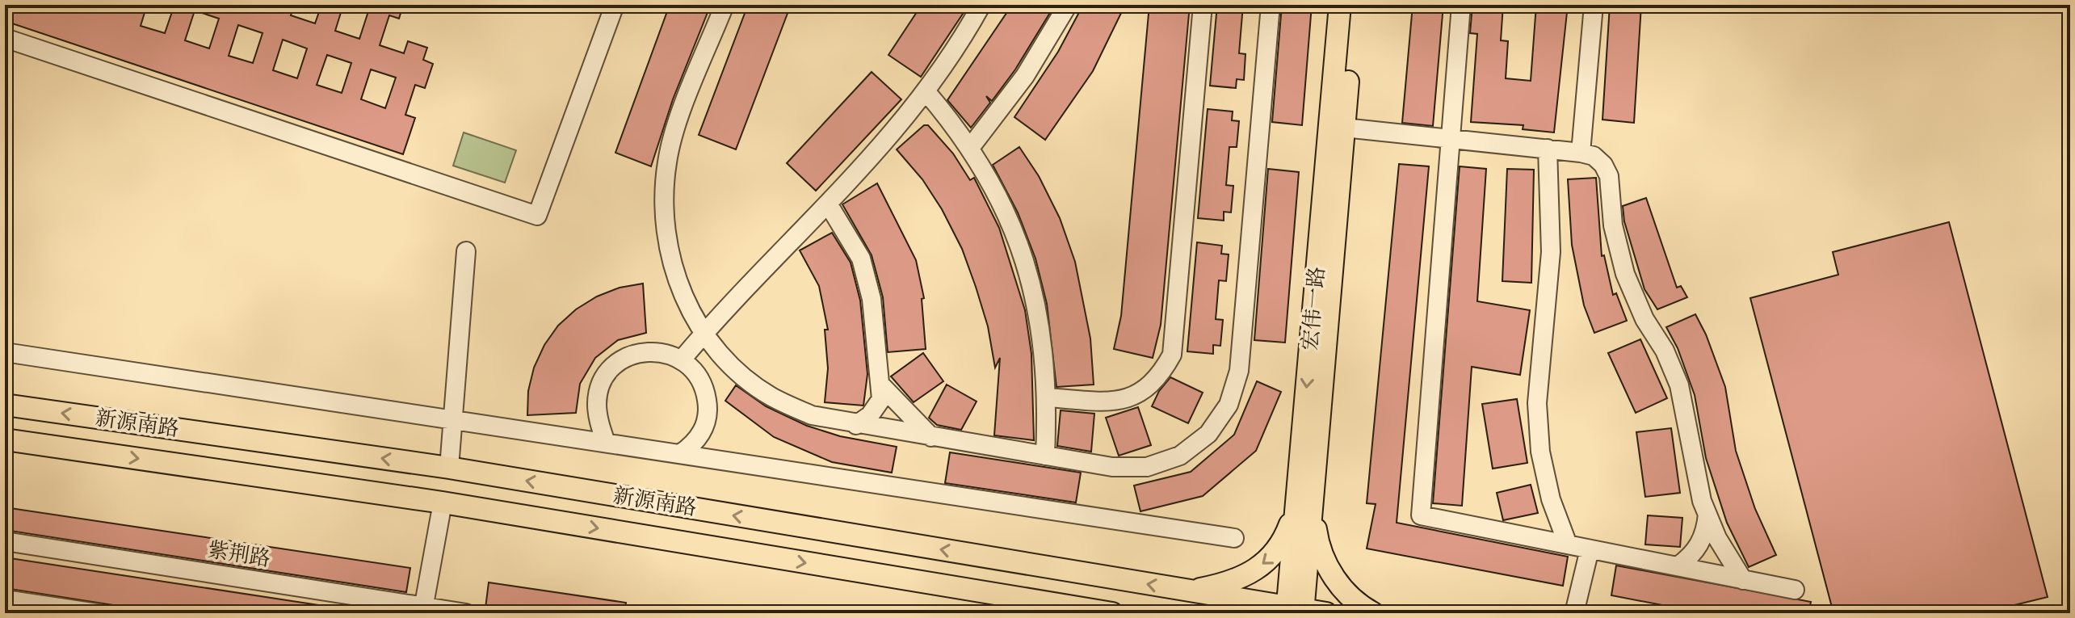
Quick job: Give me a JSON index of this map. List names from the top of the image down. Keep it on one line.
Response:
{"streets":{"main road":["宏伟一路","新源南路"],"street":["紫荆路"]},"crossings":[["宏伟一路","新源南路"]]}
